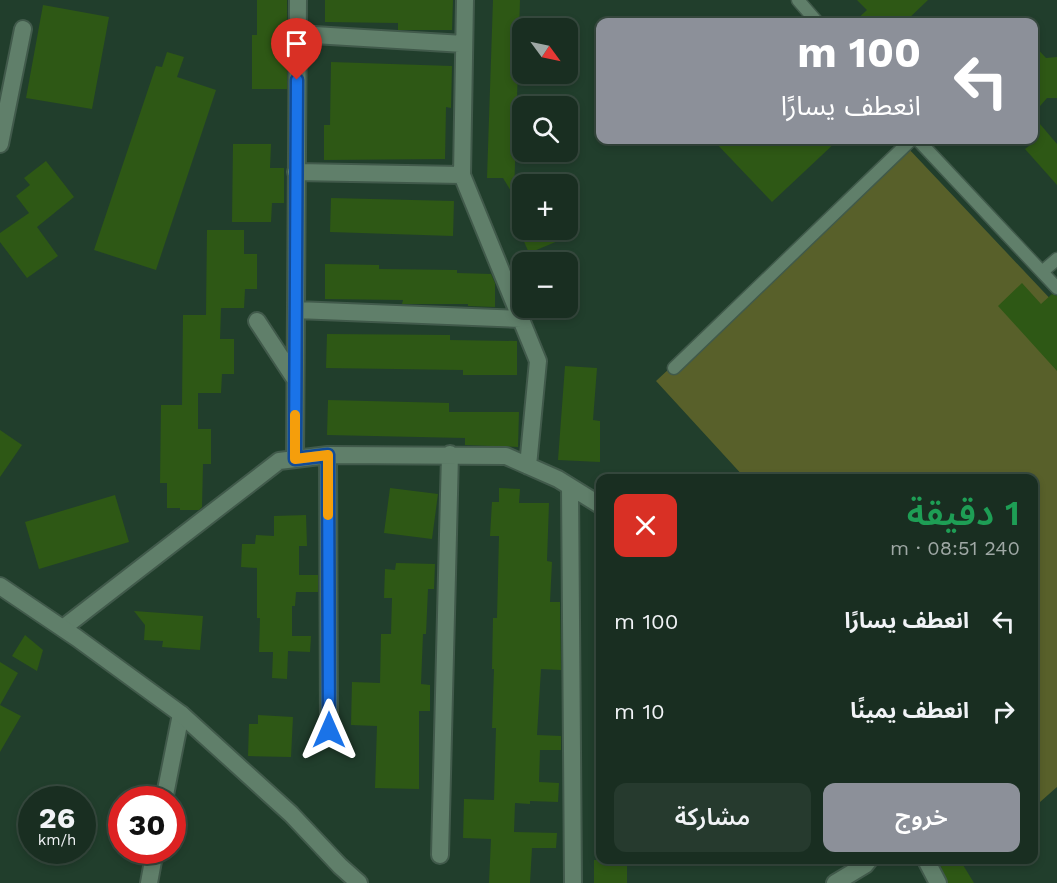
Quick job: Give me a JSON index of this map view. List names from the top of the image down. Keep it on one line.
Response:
{"north":"bottom right","page":{"map_buttons":["+","−"],"turn":["100 m","انعطف يسارًا"],"heading":["1 دقيقة","240 m · 08:51"],"list":[{"name":"انعطف يسارًا","value":"100 m"},{"name":"انعطف يمينًا","value":"10 m"}],"buttons":["خروج","مشاركة"],"speed":"26 km/h","limit":"30"}}
